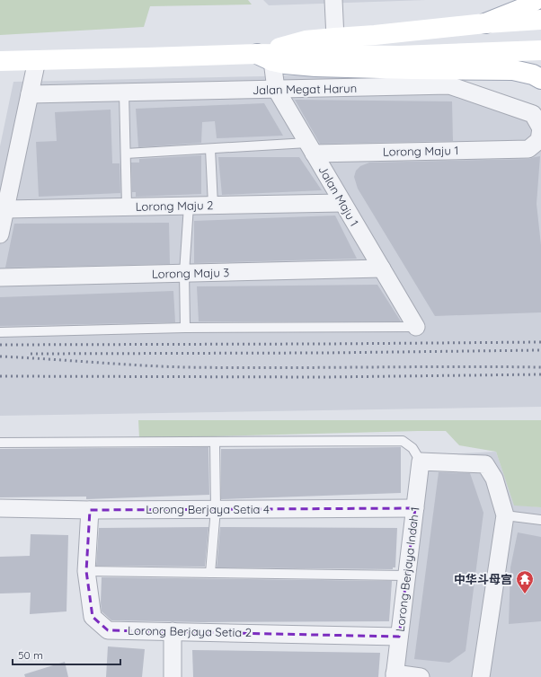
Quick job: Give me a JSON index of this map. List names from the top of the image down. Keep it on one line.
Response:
{"streets":{"street":["Jalan Megat Harun","Lorong Maju 1","Jalan Maju 1","Lorong Maju 2","Lorong Maju 3","Lorong Berjaya Setia 4","Lorong Berjaya Indah 1","Lorong Berjaya Setia 2"]},"crossings":[["Jalan Megat Harun","Lorong Maju 1"],["Jalan Megat Harun","Jalan Maju 1"],["Lorong Maju 1","Jalan Maju 1"],["Jalan Maju 1","Lorong Maju 2"],["Jalan Maju 1","Lorong Maju 3"],["Lorong Berjaya Setia 4","Lorong Berjaya Indah 1"],["Lorong Berjaya Setia 4","Lorong Berjaya Setia 2"],["Lorong Berjaya Indah 1","Lorong Berjaya Setia 2"]],"places":{"temple":["中华斗母宫"]},"scale_bar":"50 m"}
